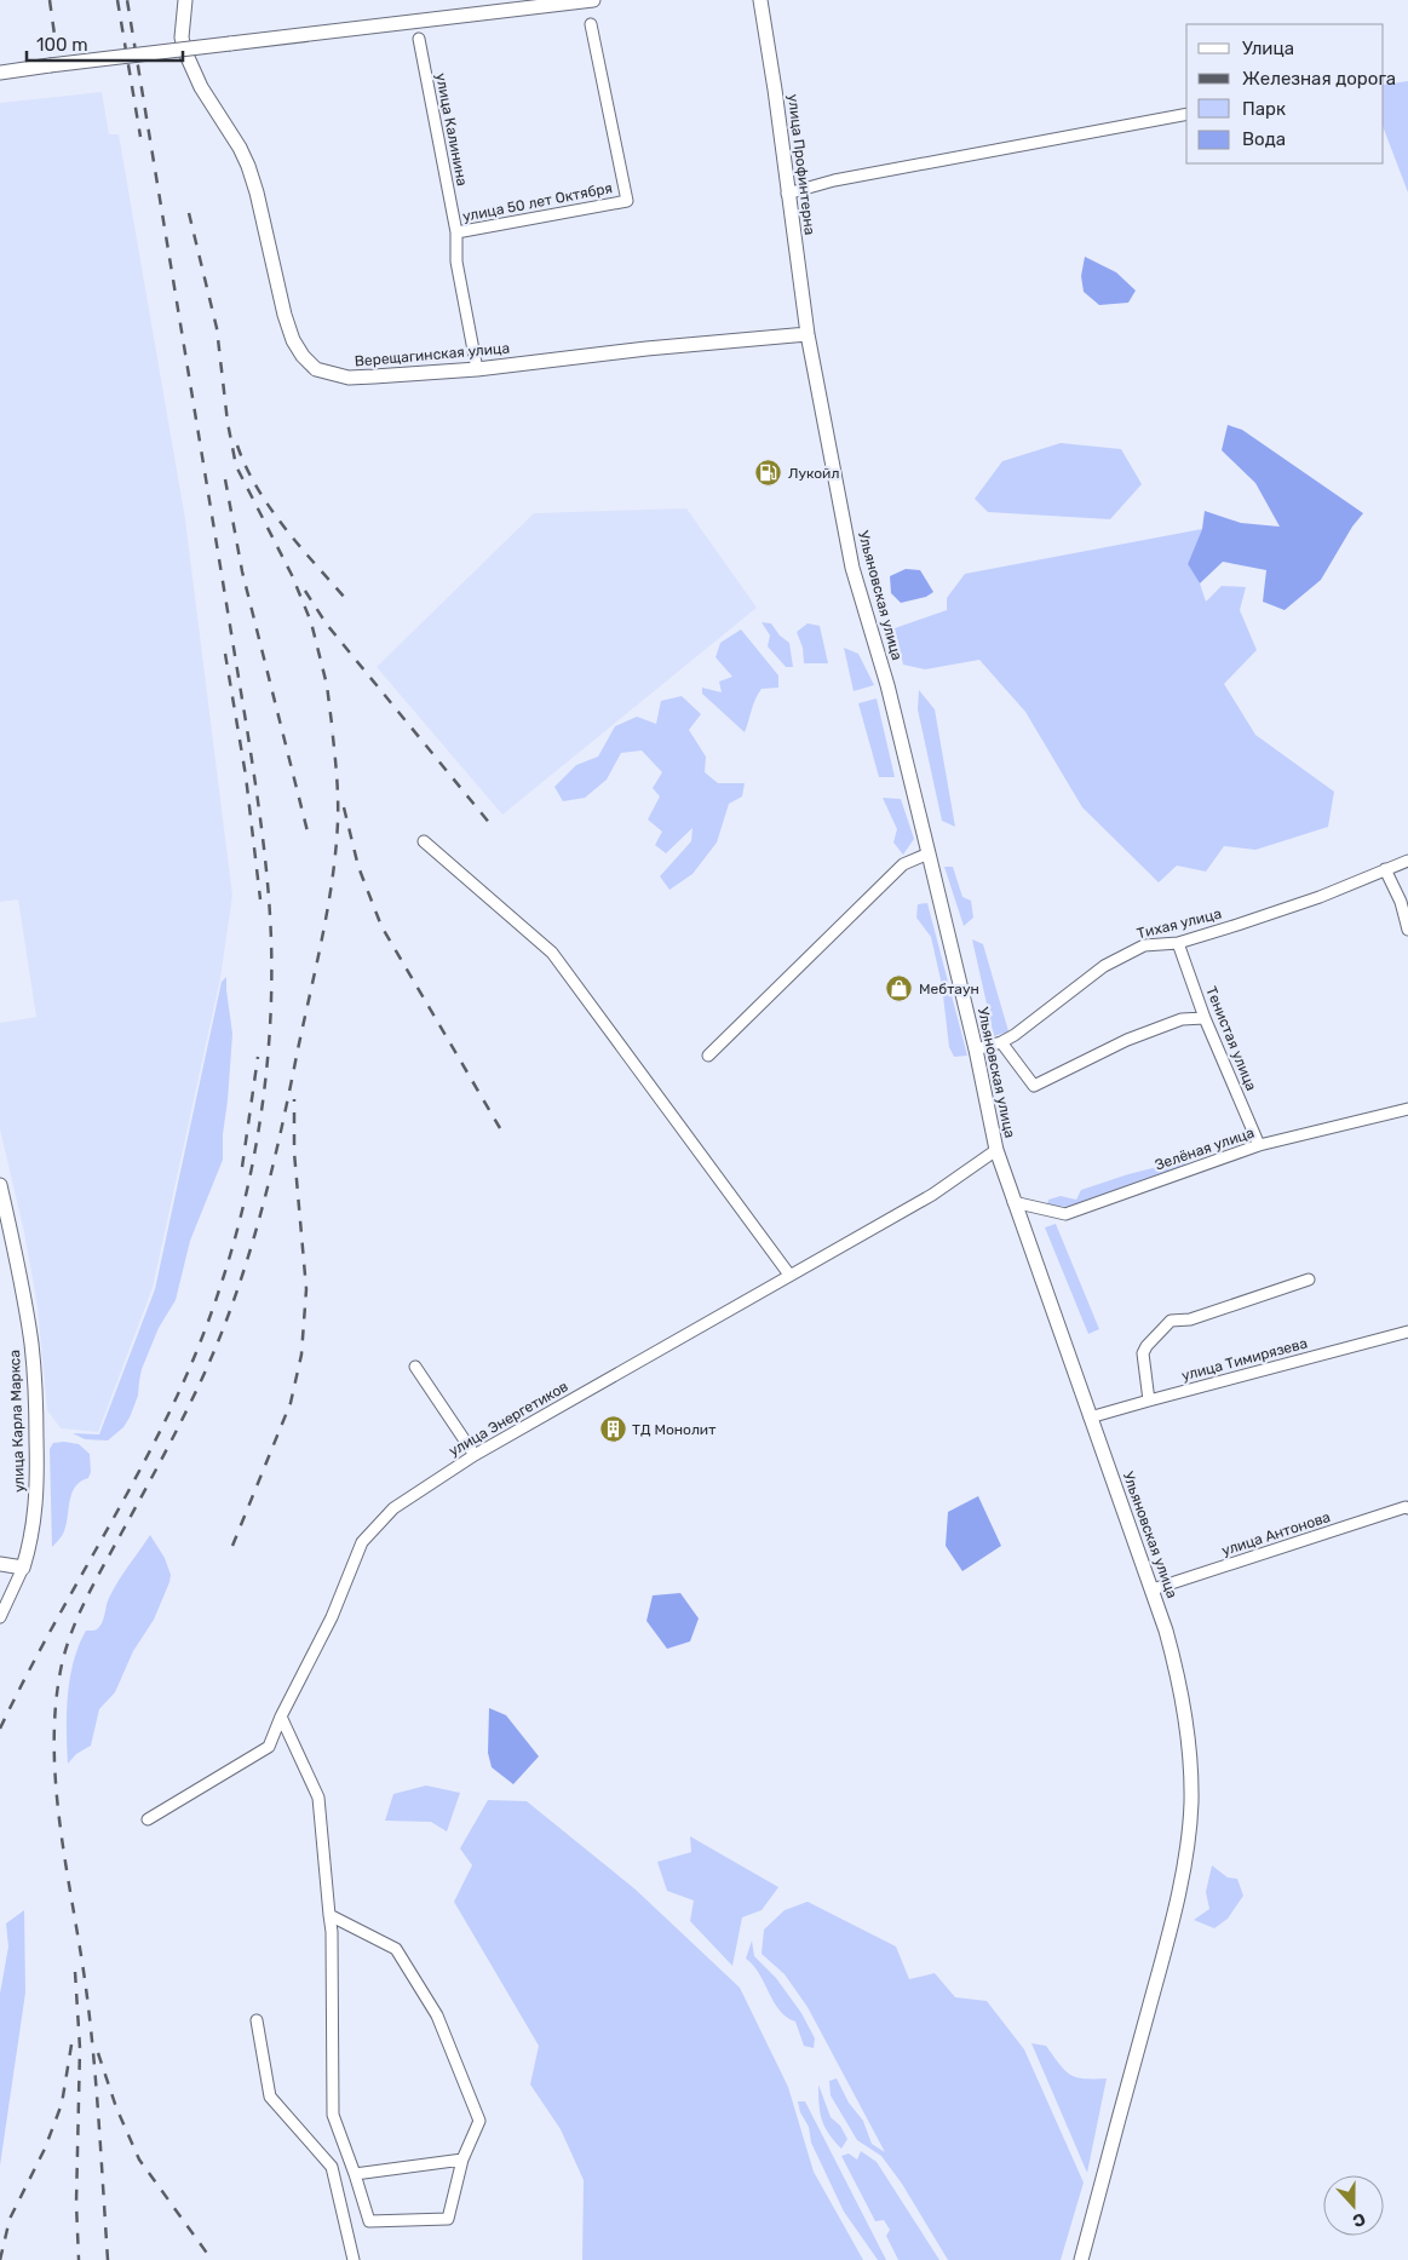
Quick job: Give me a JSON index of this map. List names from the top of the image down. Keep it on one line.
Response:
{"streets":{"main road":["улица Профинтерна","Верещагинская улица","Ульяновская улица","улица Карла Маркса"],"street":["улица Калинина","улица 50 лет Октября","Тихая улица","Тенистая улица","Зелёная улица","улица Тимирязева","улица Энергетиков","улица Антонова"]},"crossings":[["улица Калинина","улица 50 лет Октября"],["улица Калинина","Верещагинская улица"],["улица Профинтерна","Верещагинская улица"],["улица Профинтерна","Ульяновская улица"],["Верещагинская улица","Ульяновская улица"],["Ульяновская улица","Тихая улица"],["Ульяновская улица","Зелёная улица"],["Ульяновская улица","улица Тимирязева"],["Ульяновская улица","улица Энергетиков"],["Ульяновская улица","улица Антонова"],["Тихая улица","Тенистая улица"],["Тенистая улица","Зелёная улица"]],"places":{"fuel station":["Лукойл"],"shop":["Мебтаун"],"building":["ТД Монолит"]},"legend":["Улица","Железная дорога","Парк","Вода"],"scale_bar":"100 m","north":"bottom"}
